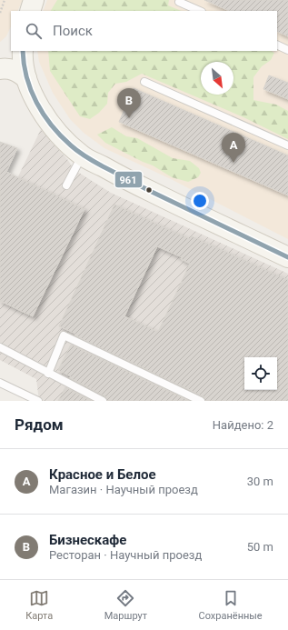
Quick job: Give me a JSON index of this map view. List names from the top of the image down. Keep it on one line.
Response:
{"lines":["transit line 961"],"north":"bottom right","page":{"search":"Поиск","pins":["B","A"],"heading":["Рядом","Найдено: 2"],"list":[{"mark":"A","name":"Красное и Белое","note":"Магазин · Научный проезд","value":"30 m"},{"mark":"B","name":"Бизнескафе","note":"Ресторан · Научный проезд","value":"50 m"}],"nav":["Карта","Маршрут","Сохранённые"]}}
